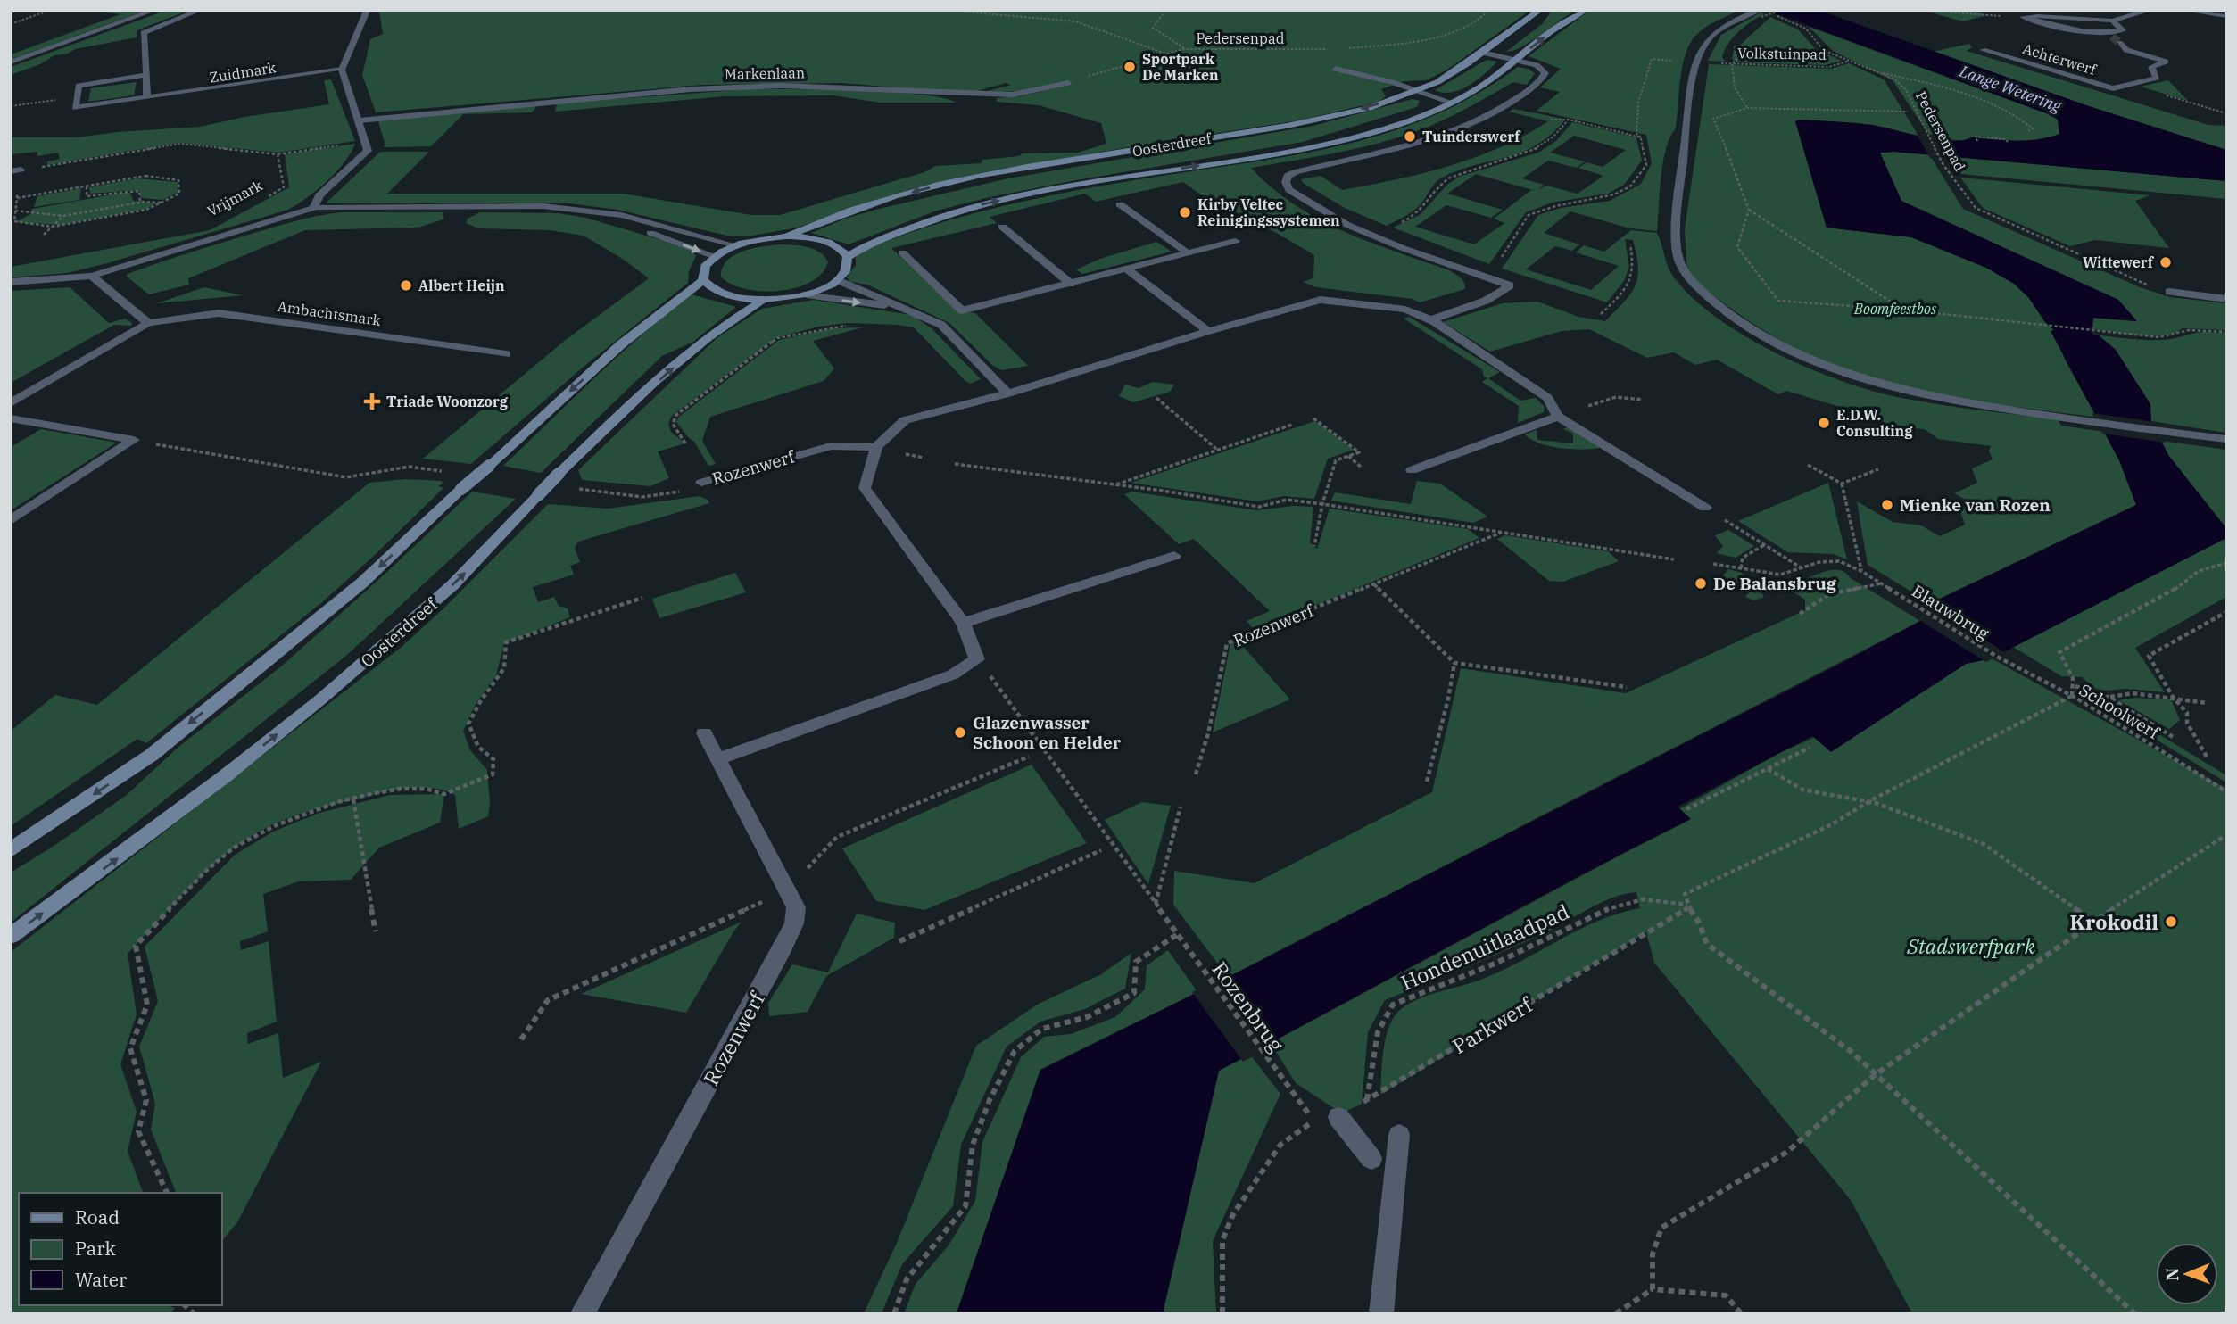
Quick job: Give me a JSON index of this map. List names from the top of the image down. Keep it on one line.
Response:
{"streets":{"main road":["Oosterdreef"],"street":["Achterwerf","Zuidmark","Markenlaan","Vrijmark","Ambachtsmark","Rozenwerf"],"path":["Pedersenpad","Volkstuinpad","Blauwbrug","Schoolwerf","Hondenuitlaadpad","Rozenbrug","Parkwerf"]},"crossings":[["Pedersenpad","Volkstuinpad"],["Blauwbrug","Schoolwerf"],["Hondenuitlaadpad","Parkwerf"]],"water":["Lange Wetering"],"parks":["Boomfeestbos","Stadswerfpark"],"places":{"other":["Sportpark De Marken","Tuinderswerf","Kirby Veltec Reinigingssystemen","Wittewerf","Albert Heijn","E.D.W. Consulting","Mienke van Rozen","De Balansbrug","Glazenwasser Schoon en Helder","Krokodil"],"health":["Triade Woonzorg"]},"legend":["Road","Park","Water"],"north":"left"}
